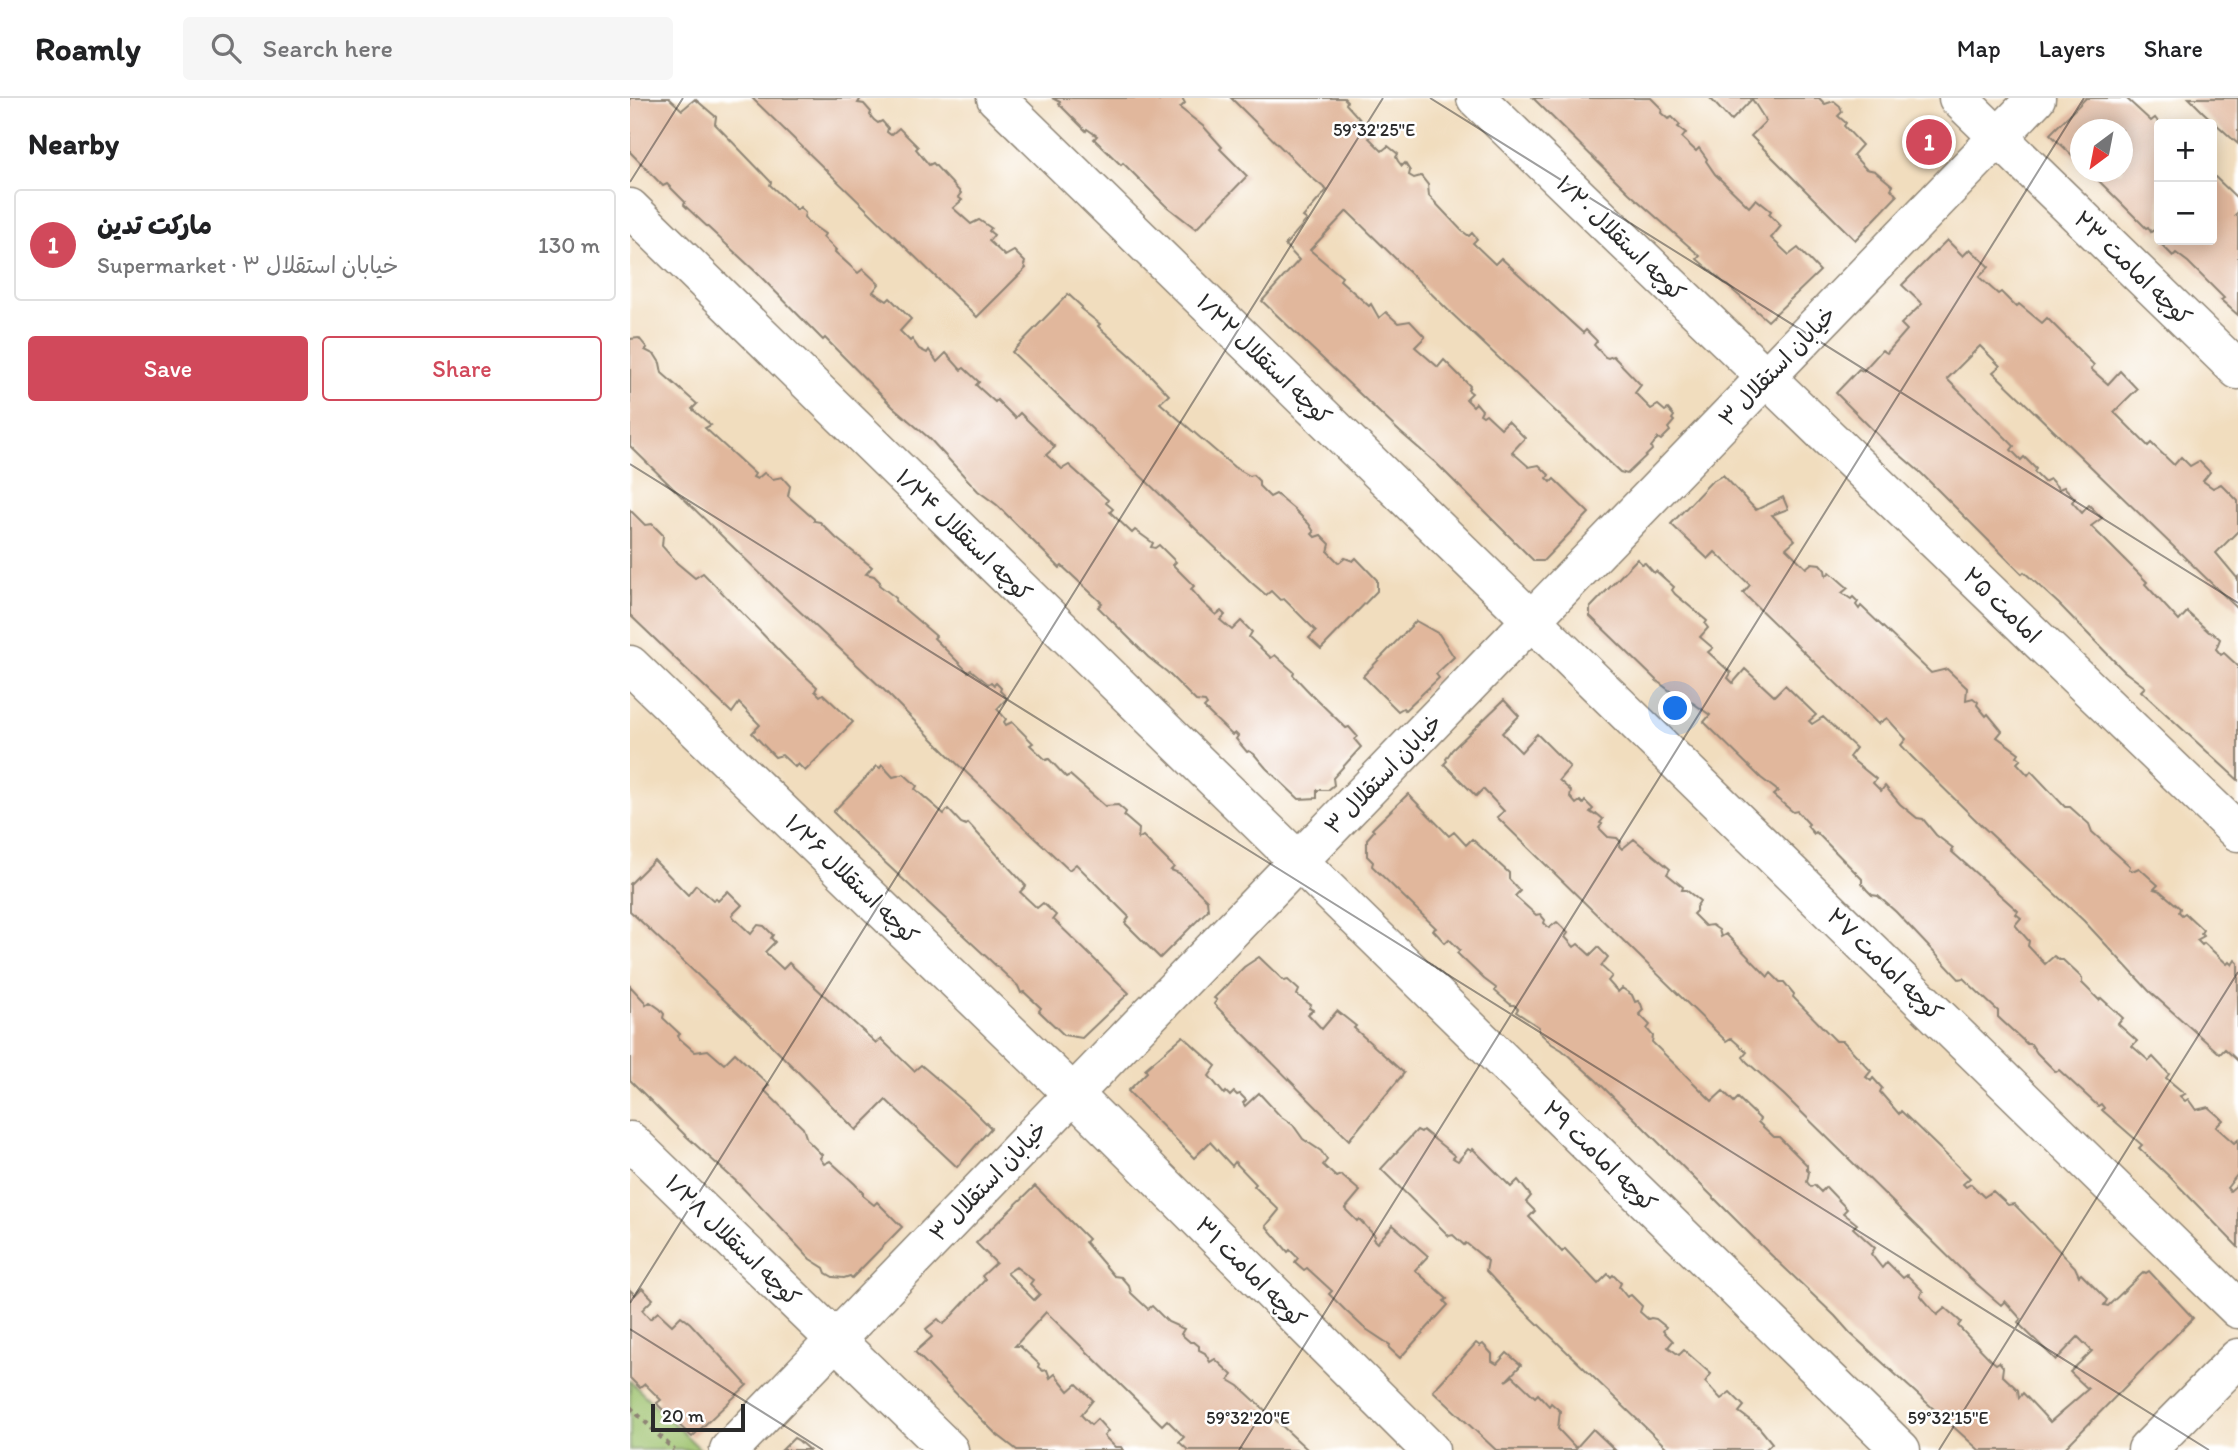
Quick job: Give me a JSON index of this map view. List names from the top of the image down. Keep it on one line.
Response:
{"streets":{"street":["کوچه استقلال ۱/۲۰","کوچه امامت ۲۳","کوچه استقلال ۱/۲۲","خیابان استقلال ۳","کوچه استقلال ۱/۲۴","امامت ۲۵","کوچه استقلال ۱/۲۶","کوچه امامت ۲۷","کوچه امامت ۲۹","کوچه استقلال ۱/۲۸","کوچه امامت ۳۱"]},"crossings":[["کوچه استقلال ۱/۲۰","خیابان استقلال ۳"],["کوچه استقلال ۱/۲۰","امامت ۲۵"],["کوچه امامت ۲۳","خیابان استقلال ۳"],["کوچه استقلال ۱/۲۲","خیابان استقلال ۳"],["کوچه استقلال ۱/۲۲","کوچه امامت ۲۷"],["خیابان استقلال ۳","کوچه استقلال ۱/۲۴"],["خیابان استقلال ۳","امامت ۲۵"],["خیابان استقلال ۳","کوچه استقلال ۱/۲۶"],["خیابان استقلال ۳","کوچه امامت ۲۷"],["خیابان استقلال ۳","کوچه امامت ۲۹"],["خیابان استقلال ۳","کوچه استقلال ۱/۲۸"],["خیابان استقلال ۳","کوچه امامت ۳۱"],["کوچه استقلال ۱/۲۴","کوچه امامت ۲۹"],["کوچه استقلال ۱/۲۶","کوچه امامت ۳۱"]],"scale_bar":"20 m","north":"bottom left","page":{"header":"Roamly","search":"Search here","nav":["Map","Layers","Share"],"heading":"Nearby","pins":"1","map_buttons":["+","−"],"list":[{"mark":"1","name":"مارکت تدین","note":"Supermarket · خیابان استقلال ۳","value":"130 m"}],"buttons":["Save","Share"],"scale":"20 m"},"coordinates":["59°32'25\"E","59°32'20\"E","59°32'15\"E"]}
